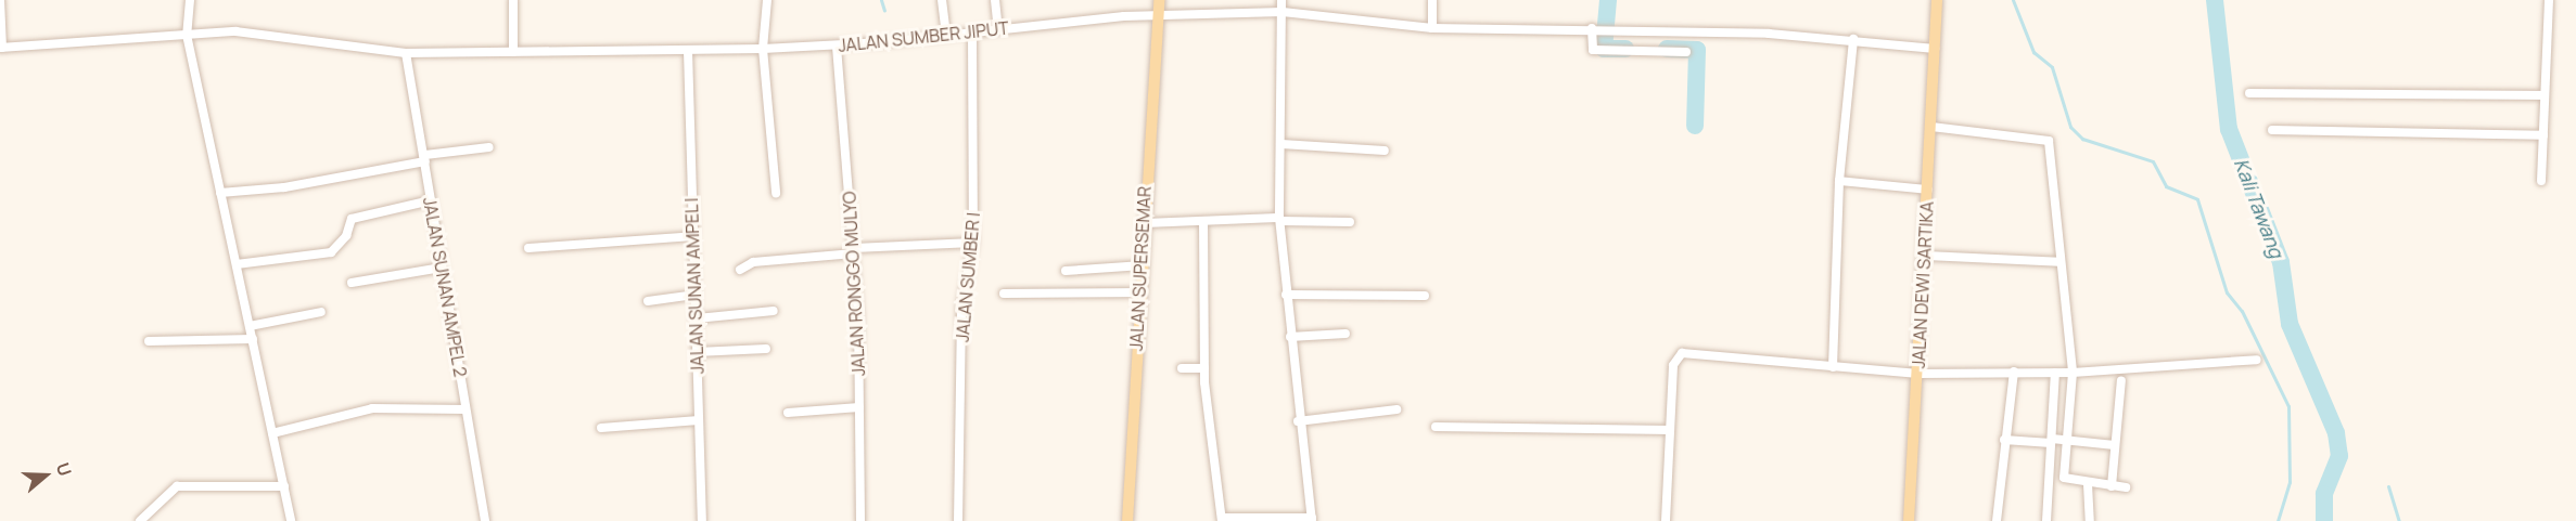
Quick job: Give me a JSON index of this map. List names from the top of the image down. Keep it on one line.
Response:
{"streets":{"main road":["JALAN SUPERSEMAR","JALAN DEWI SARTIKA"],"street":["JALAN SUMBER JIPUT","JALAN SUMBER I","JALAN RONGGO MULYO","JALAN SUNAN AMPEL I","JALAN SUNAN AMPEL 2"]},"crossings":[["JALAN SUMBER JIPUT","JALAN SUPERSEMAR"],["JALAN SUMBER JIPUT","JALAN SUMBER I"],["JALAN SUMBER JIPUT","JALAN RONGGO MULYO"],["JALAN SUMBER JIPUT","JALAN DEWI SARTIKA"],["JALAN SUMBER JIPUT","JALAN SUNAN AMPEL I"],["JALAN SUMBER JIPUT","JALAN SUNAN AMPEL 2"]],"water":["Kali Tawang"],"north":"right"}
